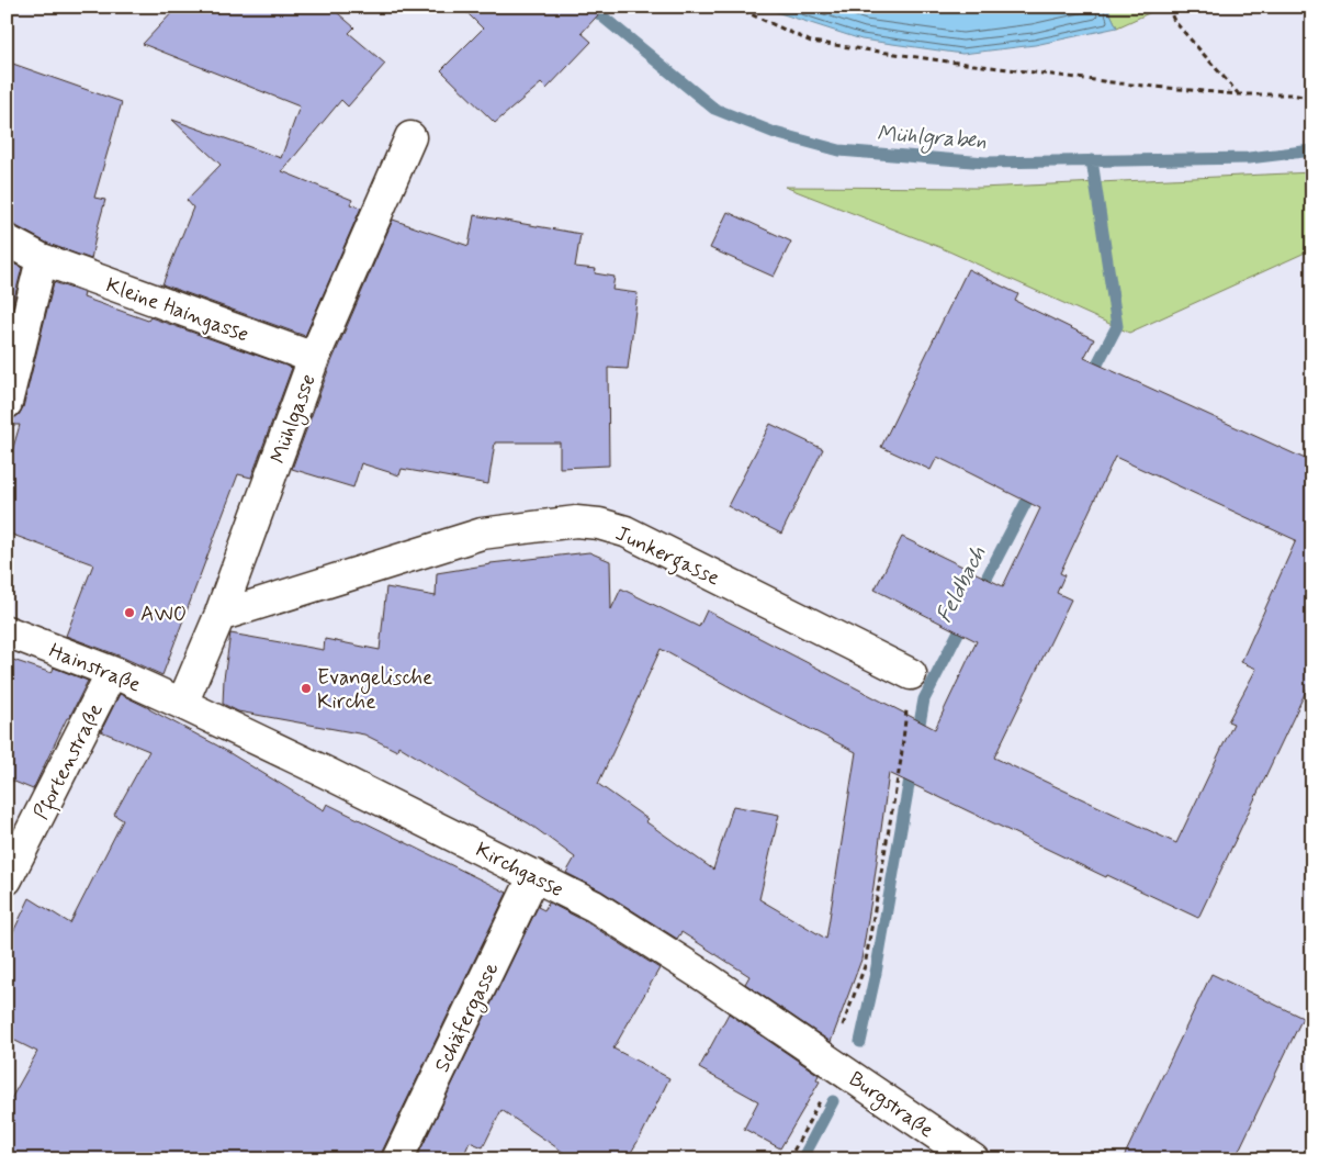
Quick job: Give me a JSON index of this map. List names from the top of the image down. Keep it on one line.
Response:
{"streets":{"street":["Kleine Haingasse","Mühlgasse","Junkergasse","Hainstraße","Pfortenstraße","Kirchgasse","Schäfergasse","Burgstraße"]},"crossings":[["Kleine Haingasse","Mühlgasse"],["Mühlgasse","Junkergasse"],["Mühlgasse","Hainstraße"],["Mühlgasse","Kirchgasse"],["Hainstraße","Pfortenstraße"],["Hainstraße","Kirchgasse"],["Kirchgasse","Schäfergasse"],["Kirchgasse","Burgstraße"]],"water":["Mühlgraben","Feldbach"],"places":["AWO","Evangelische Kirche"]}
